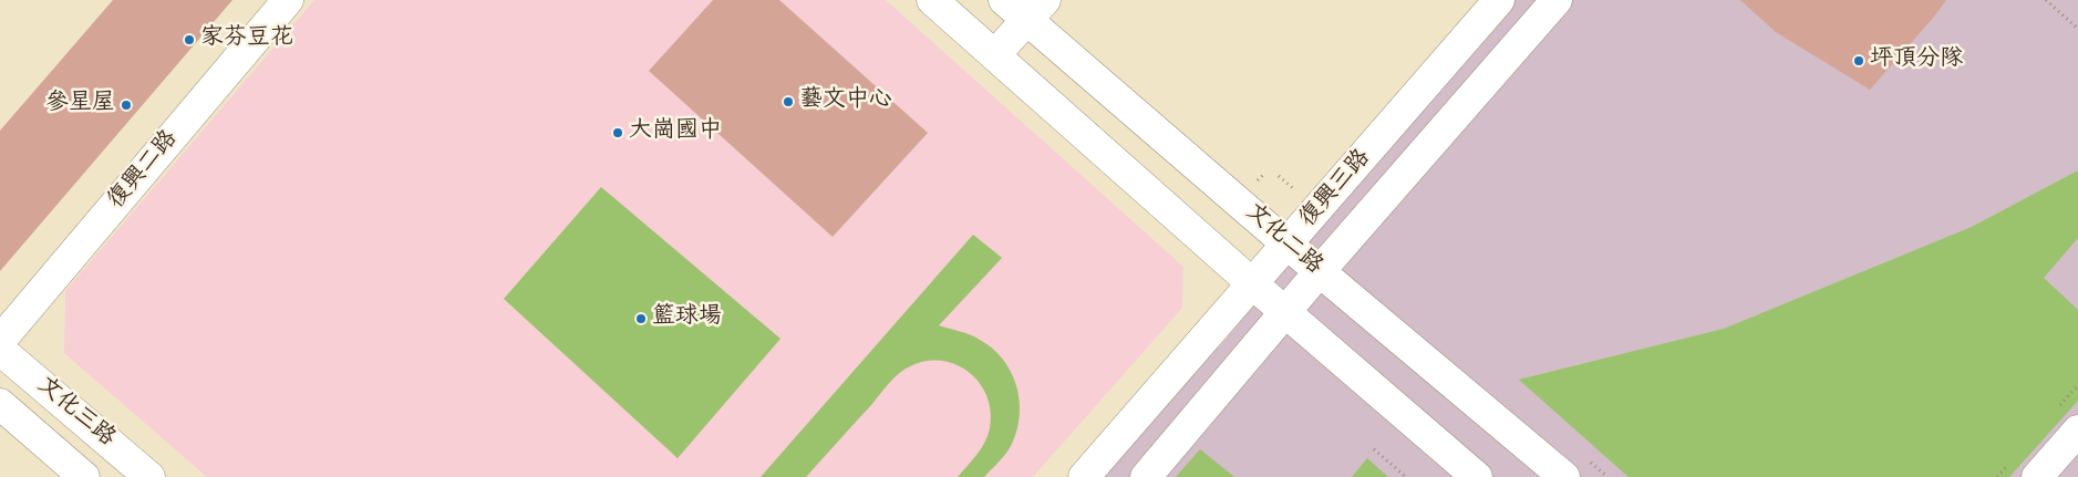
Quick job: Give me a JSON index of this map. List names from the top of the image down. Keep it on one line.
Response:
{"streets":{"street":["復興二路","復興三路","文化二路","文化三路"]},"crossings":[["復興三路","文化二路"]],"places":["家芬豆花","坪頂分隊","藝文中心","參星屋","大崗國中","籃球場"]}
